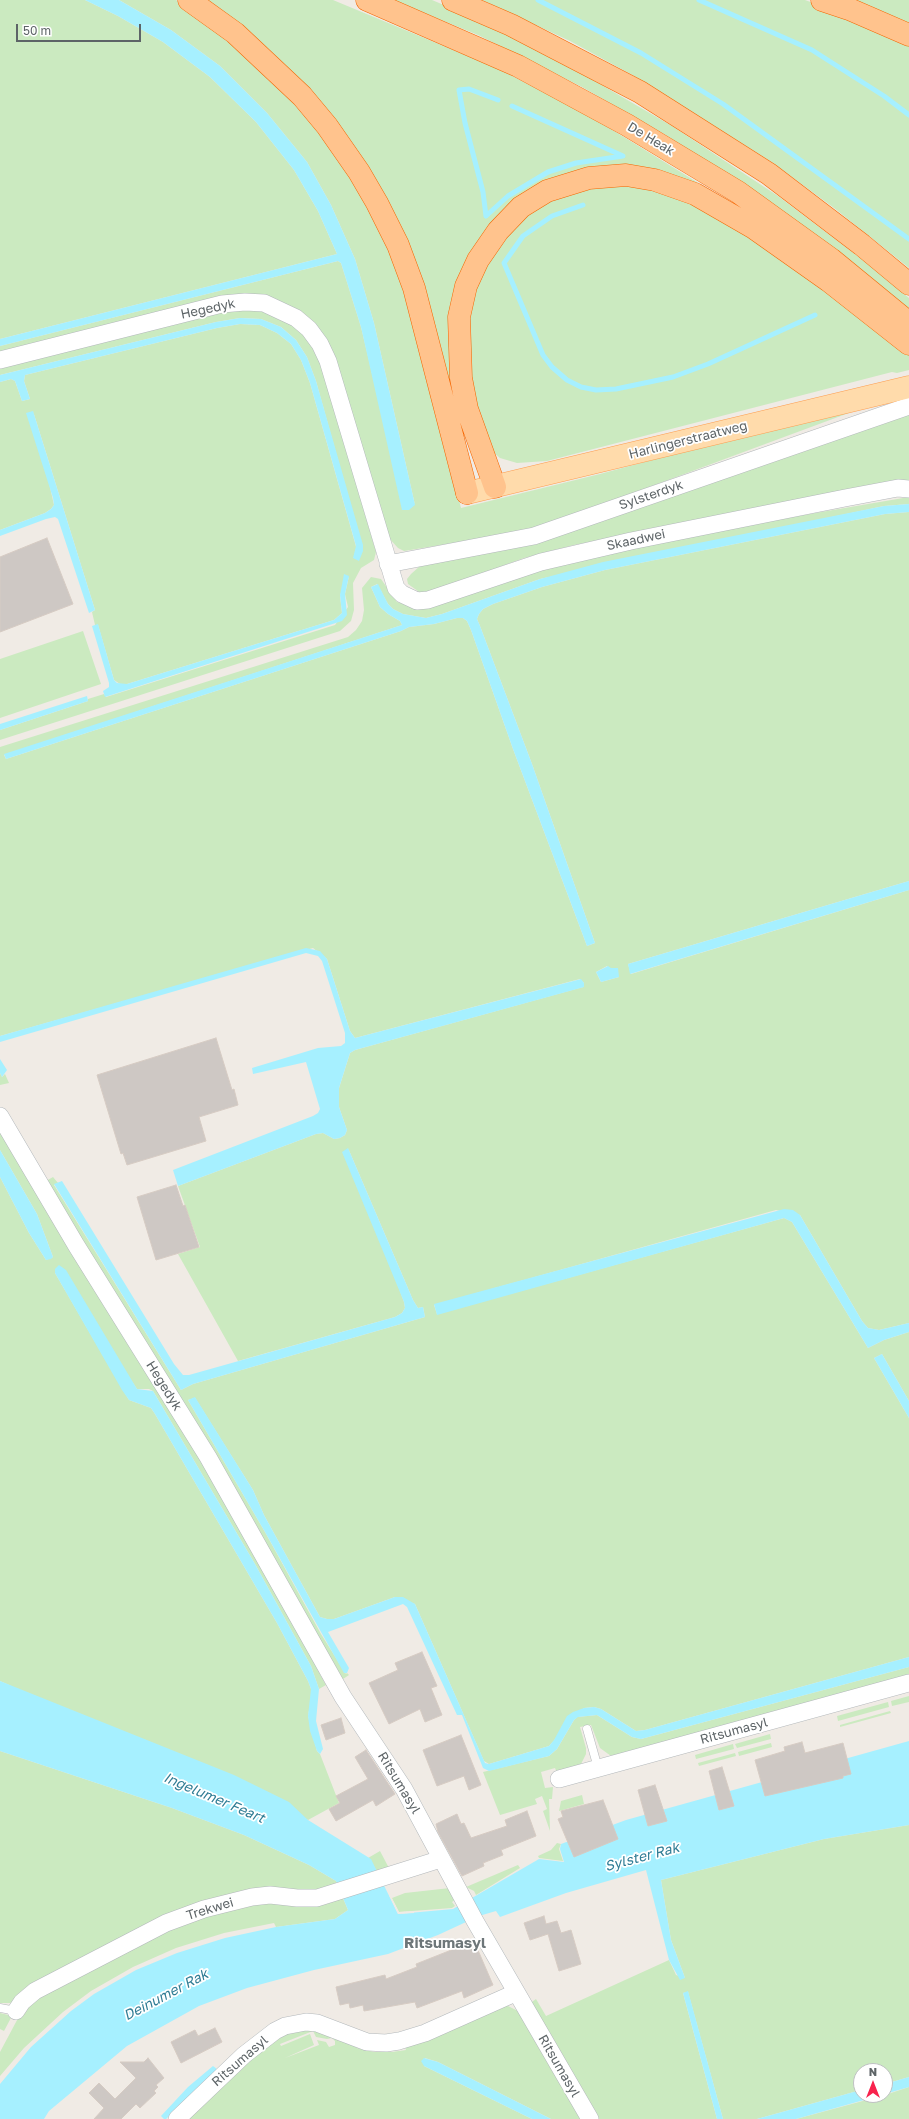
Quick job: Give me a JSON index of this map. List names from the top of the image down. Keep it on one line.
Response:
{"streets":{"highway":["De Heak"],"main road":["Harlingerstraatweg"],"street":["Hegedyk","Sylsterdyk","Skaadwei","Ritsumasyl","Trekwei"]},"crossings":[["Hegedyk","Sylsterdyk"],["Hegedyk","Skaadwei"],["Hegedyk","Ritsumasyl"],["Sylsterdyk","Skaadwei"],["Ritsumasyl","Trekwei"]],"districts":["Ritsumasyl"],"water":["Ingelumer Feart","Sylster Rak","Deinumer Rak"],"scale_bar":"50 m","north":"top"}
